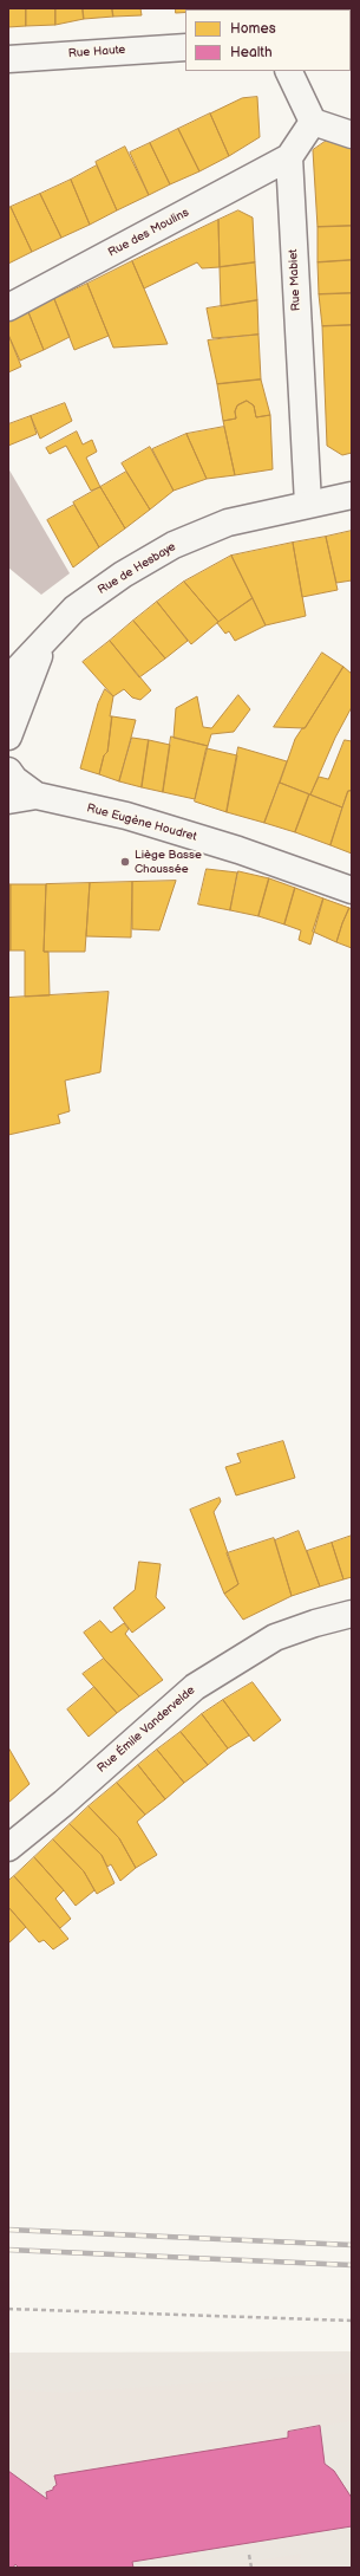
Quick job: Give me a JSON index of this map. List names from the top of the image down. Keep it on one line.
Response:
{"streets":{"main road":["Rue Haute","Rue des Moulins","Rue Mabiet","Rue de Hesbaye","Rue Eugène Houdret","Rue Émile Vandervelde"]},"crossings":[["Rue des Moulins","Rue Mabiet"],["Rue Mabiet","Rue de Hesbaye"]],"places":["Liège Basse Chaussée"],"legend":["Homes","Health"]}
